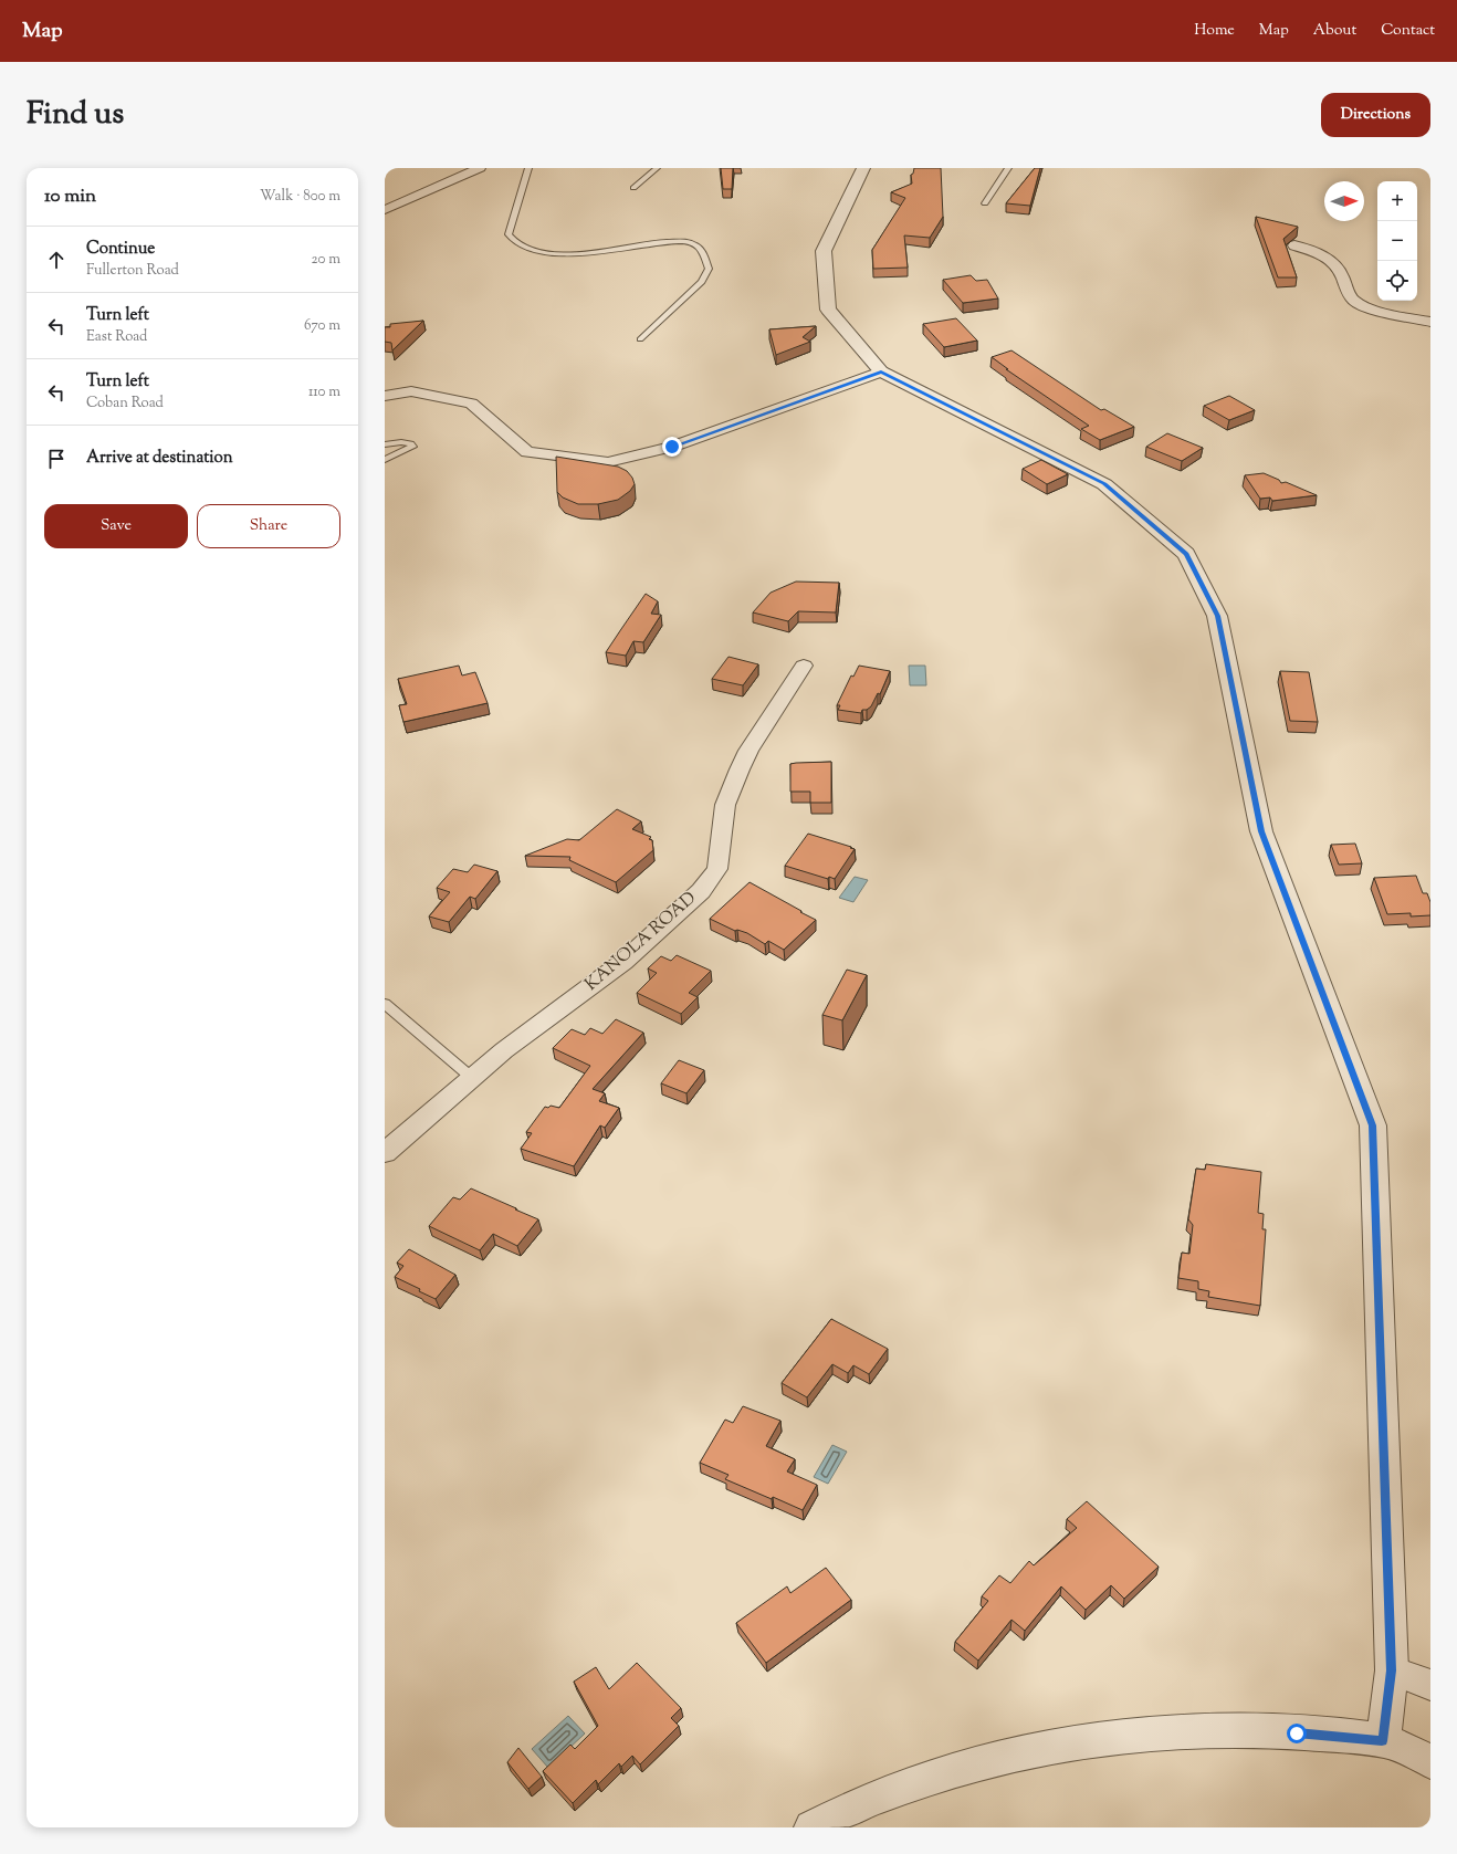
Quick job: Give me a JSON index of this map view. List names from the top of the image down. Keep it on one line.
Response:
{"streets":{"street":["KANOLA ROAD"]},"north":"right","page":{"header":"Map","nav":["Home","Map","About","Contact"],"title":"Find us","buttons":["Directions",["Save","Share"]],"heading":["10 min","Walk · 800 m"],"map_buttons":["+","−"],"list":[["Continue","Fullerton Road","20 m"],["Turn left","East Road","670 m"],["Turn left","Coban Road","110 m"],"Arrive at destination"]}}
